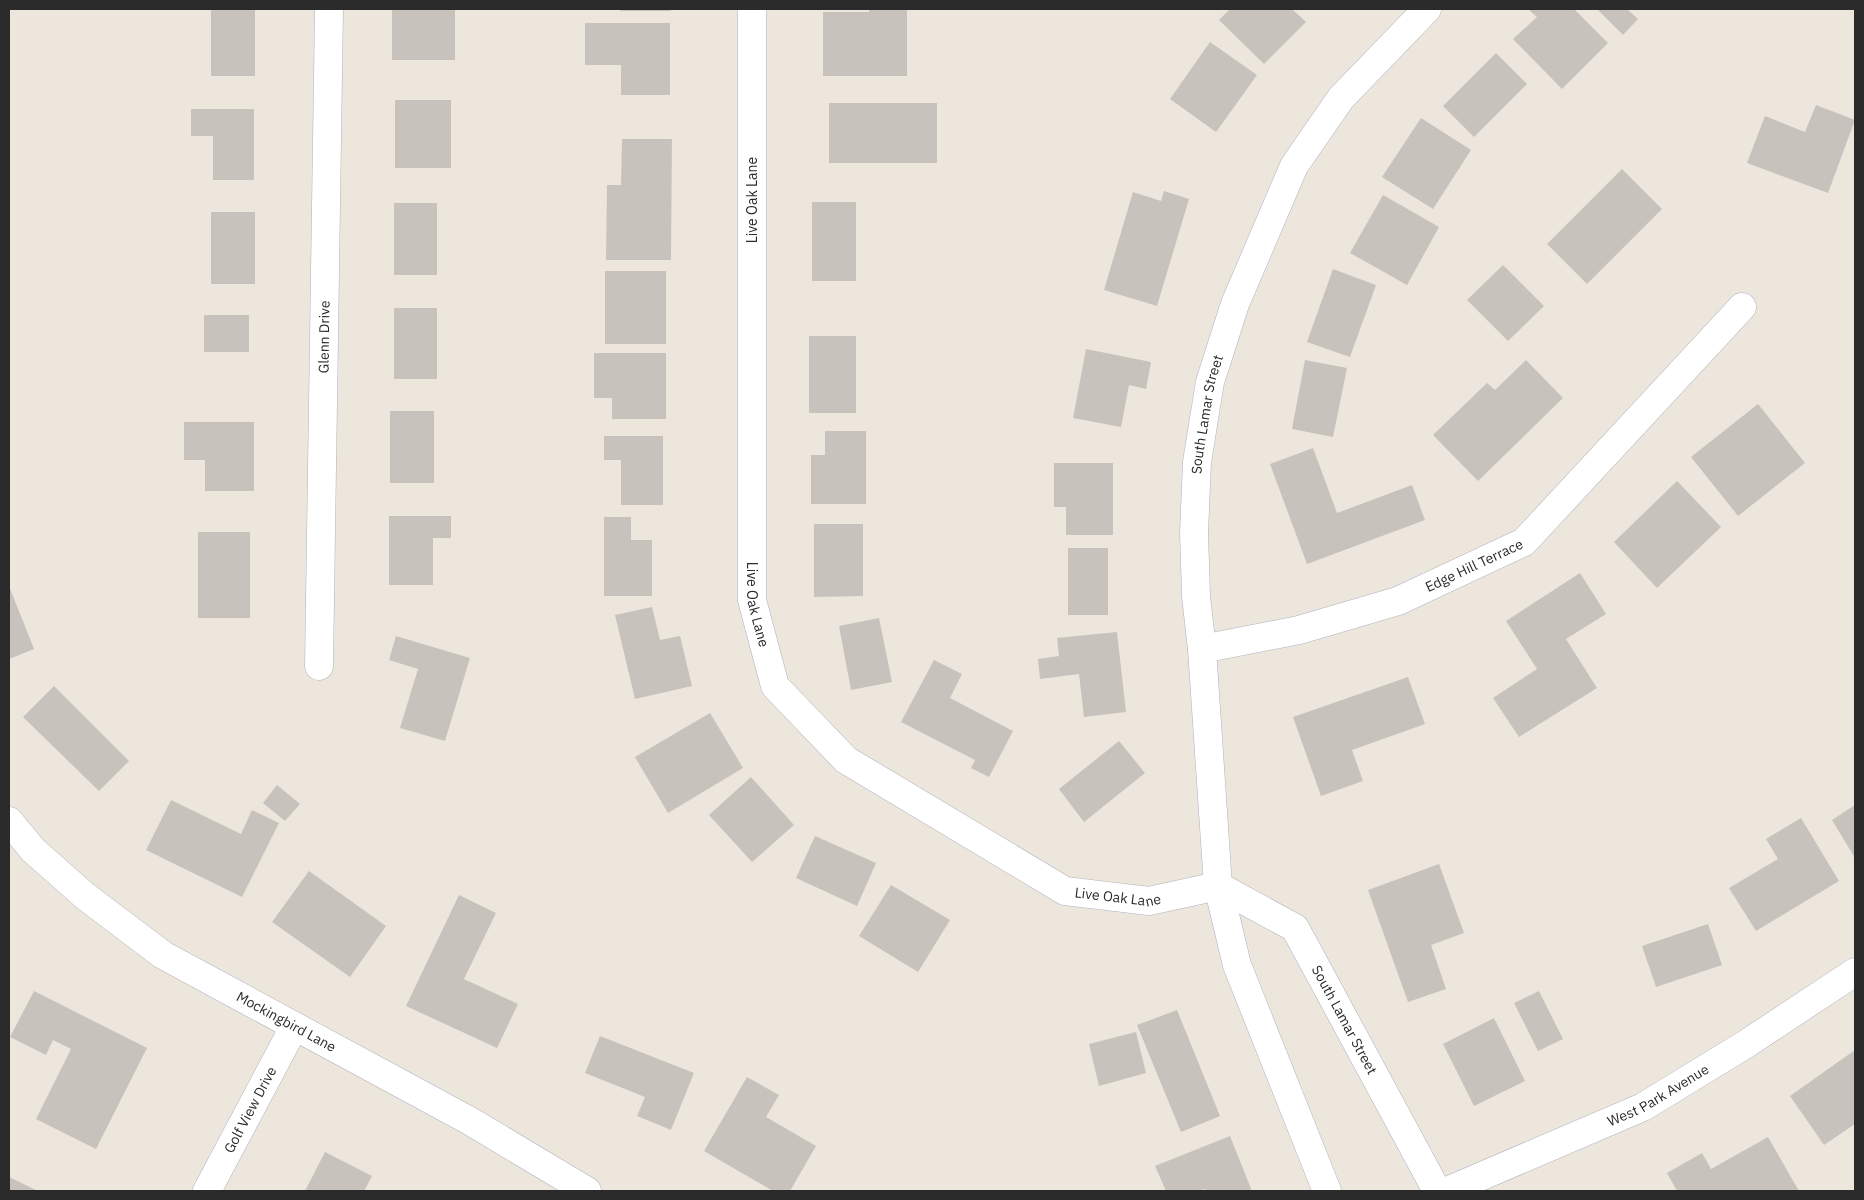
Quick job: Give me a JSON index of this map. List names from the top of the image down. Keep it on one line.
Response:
{"streets":{"street":["Live Oak Lane","Glenn Drive","South Lamar Street","Edge Hill Terrace","Mockingbird Lane","West Park Avenue","Golf View Drive"]},"crossings":[["Live Oak Lane","South Lamar Street"],["South Lamar Street","Edge Hill Terrace"],["Mockingbird Lane","Golf View Drive"]]}
